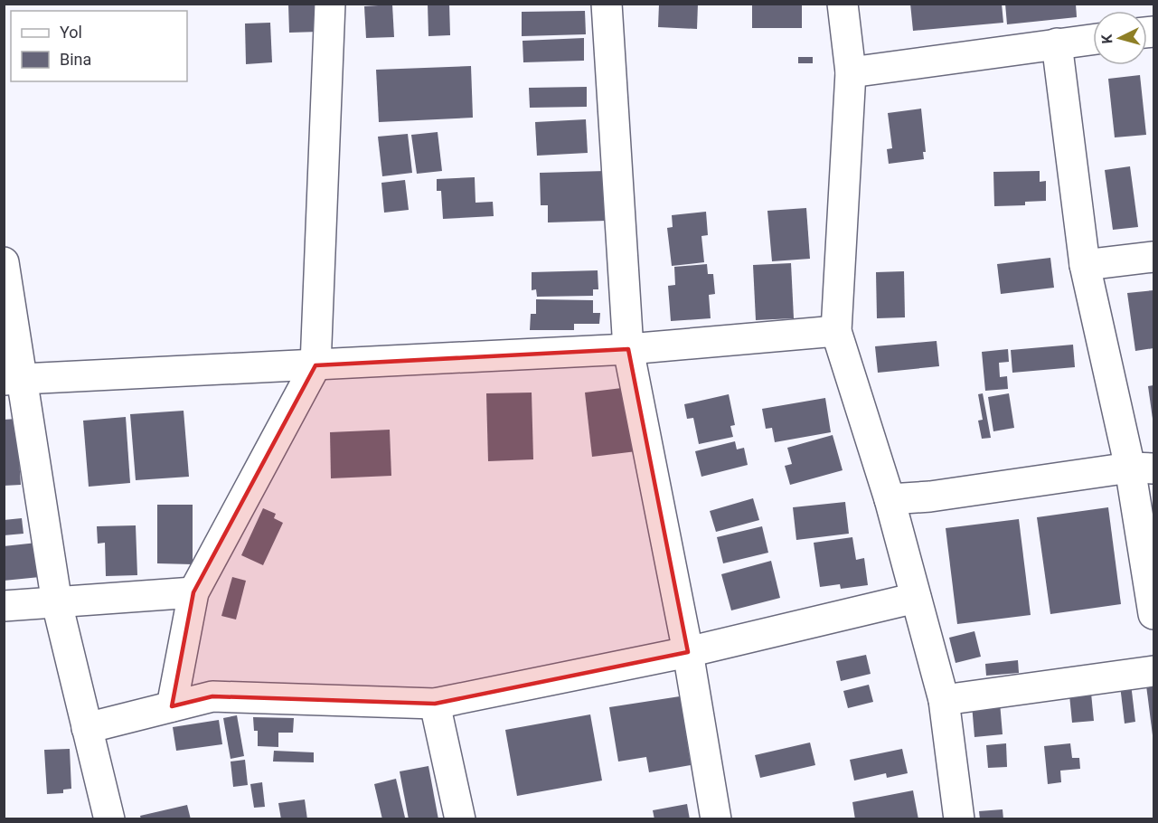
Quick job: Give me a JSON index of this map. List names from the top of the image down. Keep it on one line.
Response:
{"legend":["Yol","Bina"],"north":"left"}
